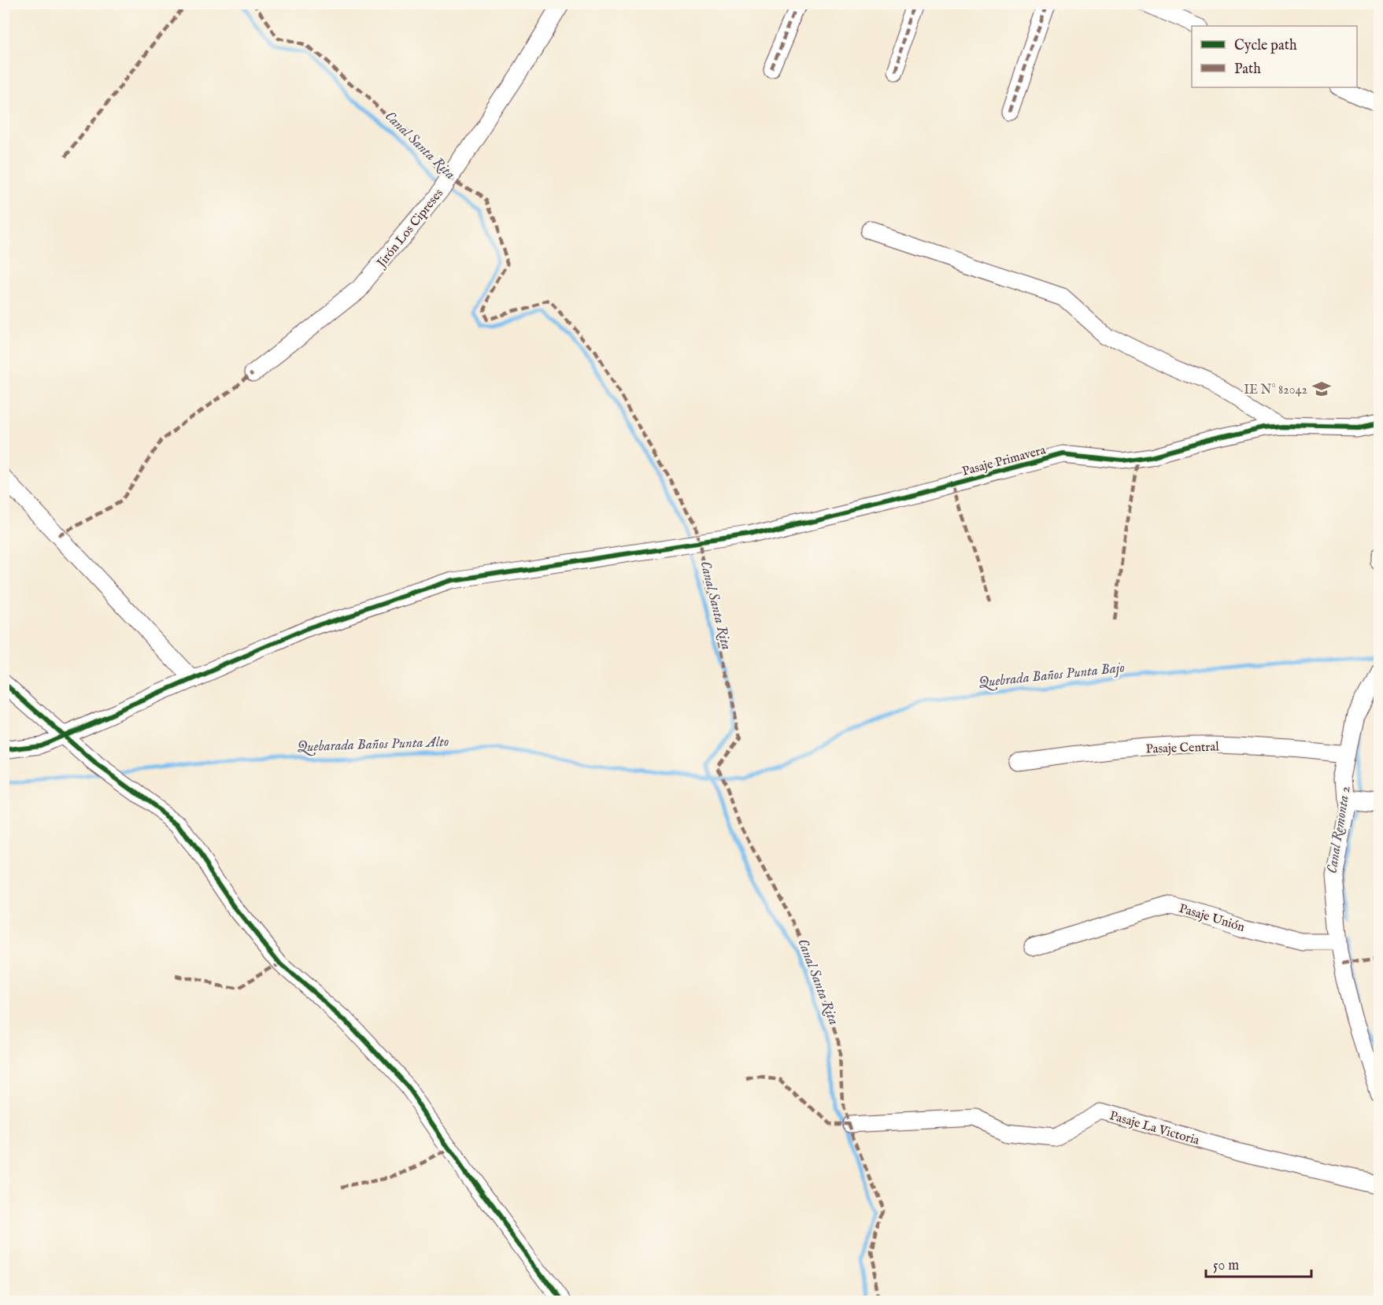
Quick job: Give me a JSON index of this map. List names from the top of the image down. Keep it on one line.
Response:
{"streets":{"street":["Jirón Los Cipreses","Pasaje Primavera","Pasaje Central","Pasaje Unión","Pasaje La Victoria"]},"water":["Canal Santa Rita","Quebrada Baños Punta Bajo","Quebarada Baños Punta Alto","Canal Remonta 2"],"places":{"school or university":["IE N° 82042"]},"legend":["Cycle path","Path"],"scale_bar":"50 m"}
